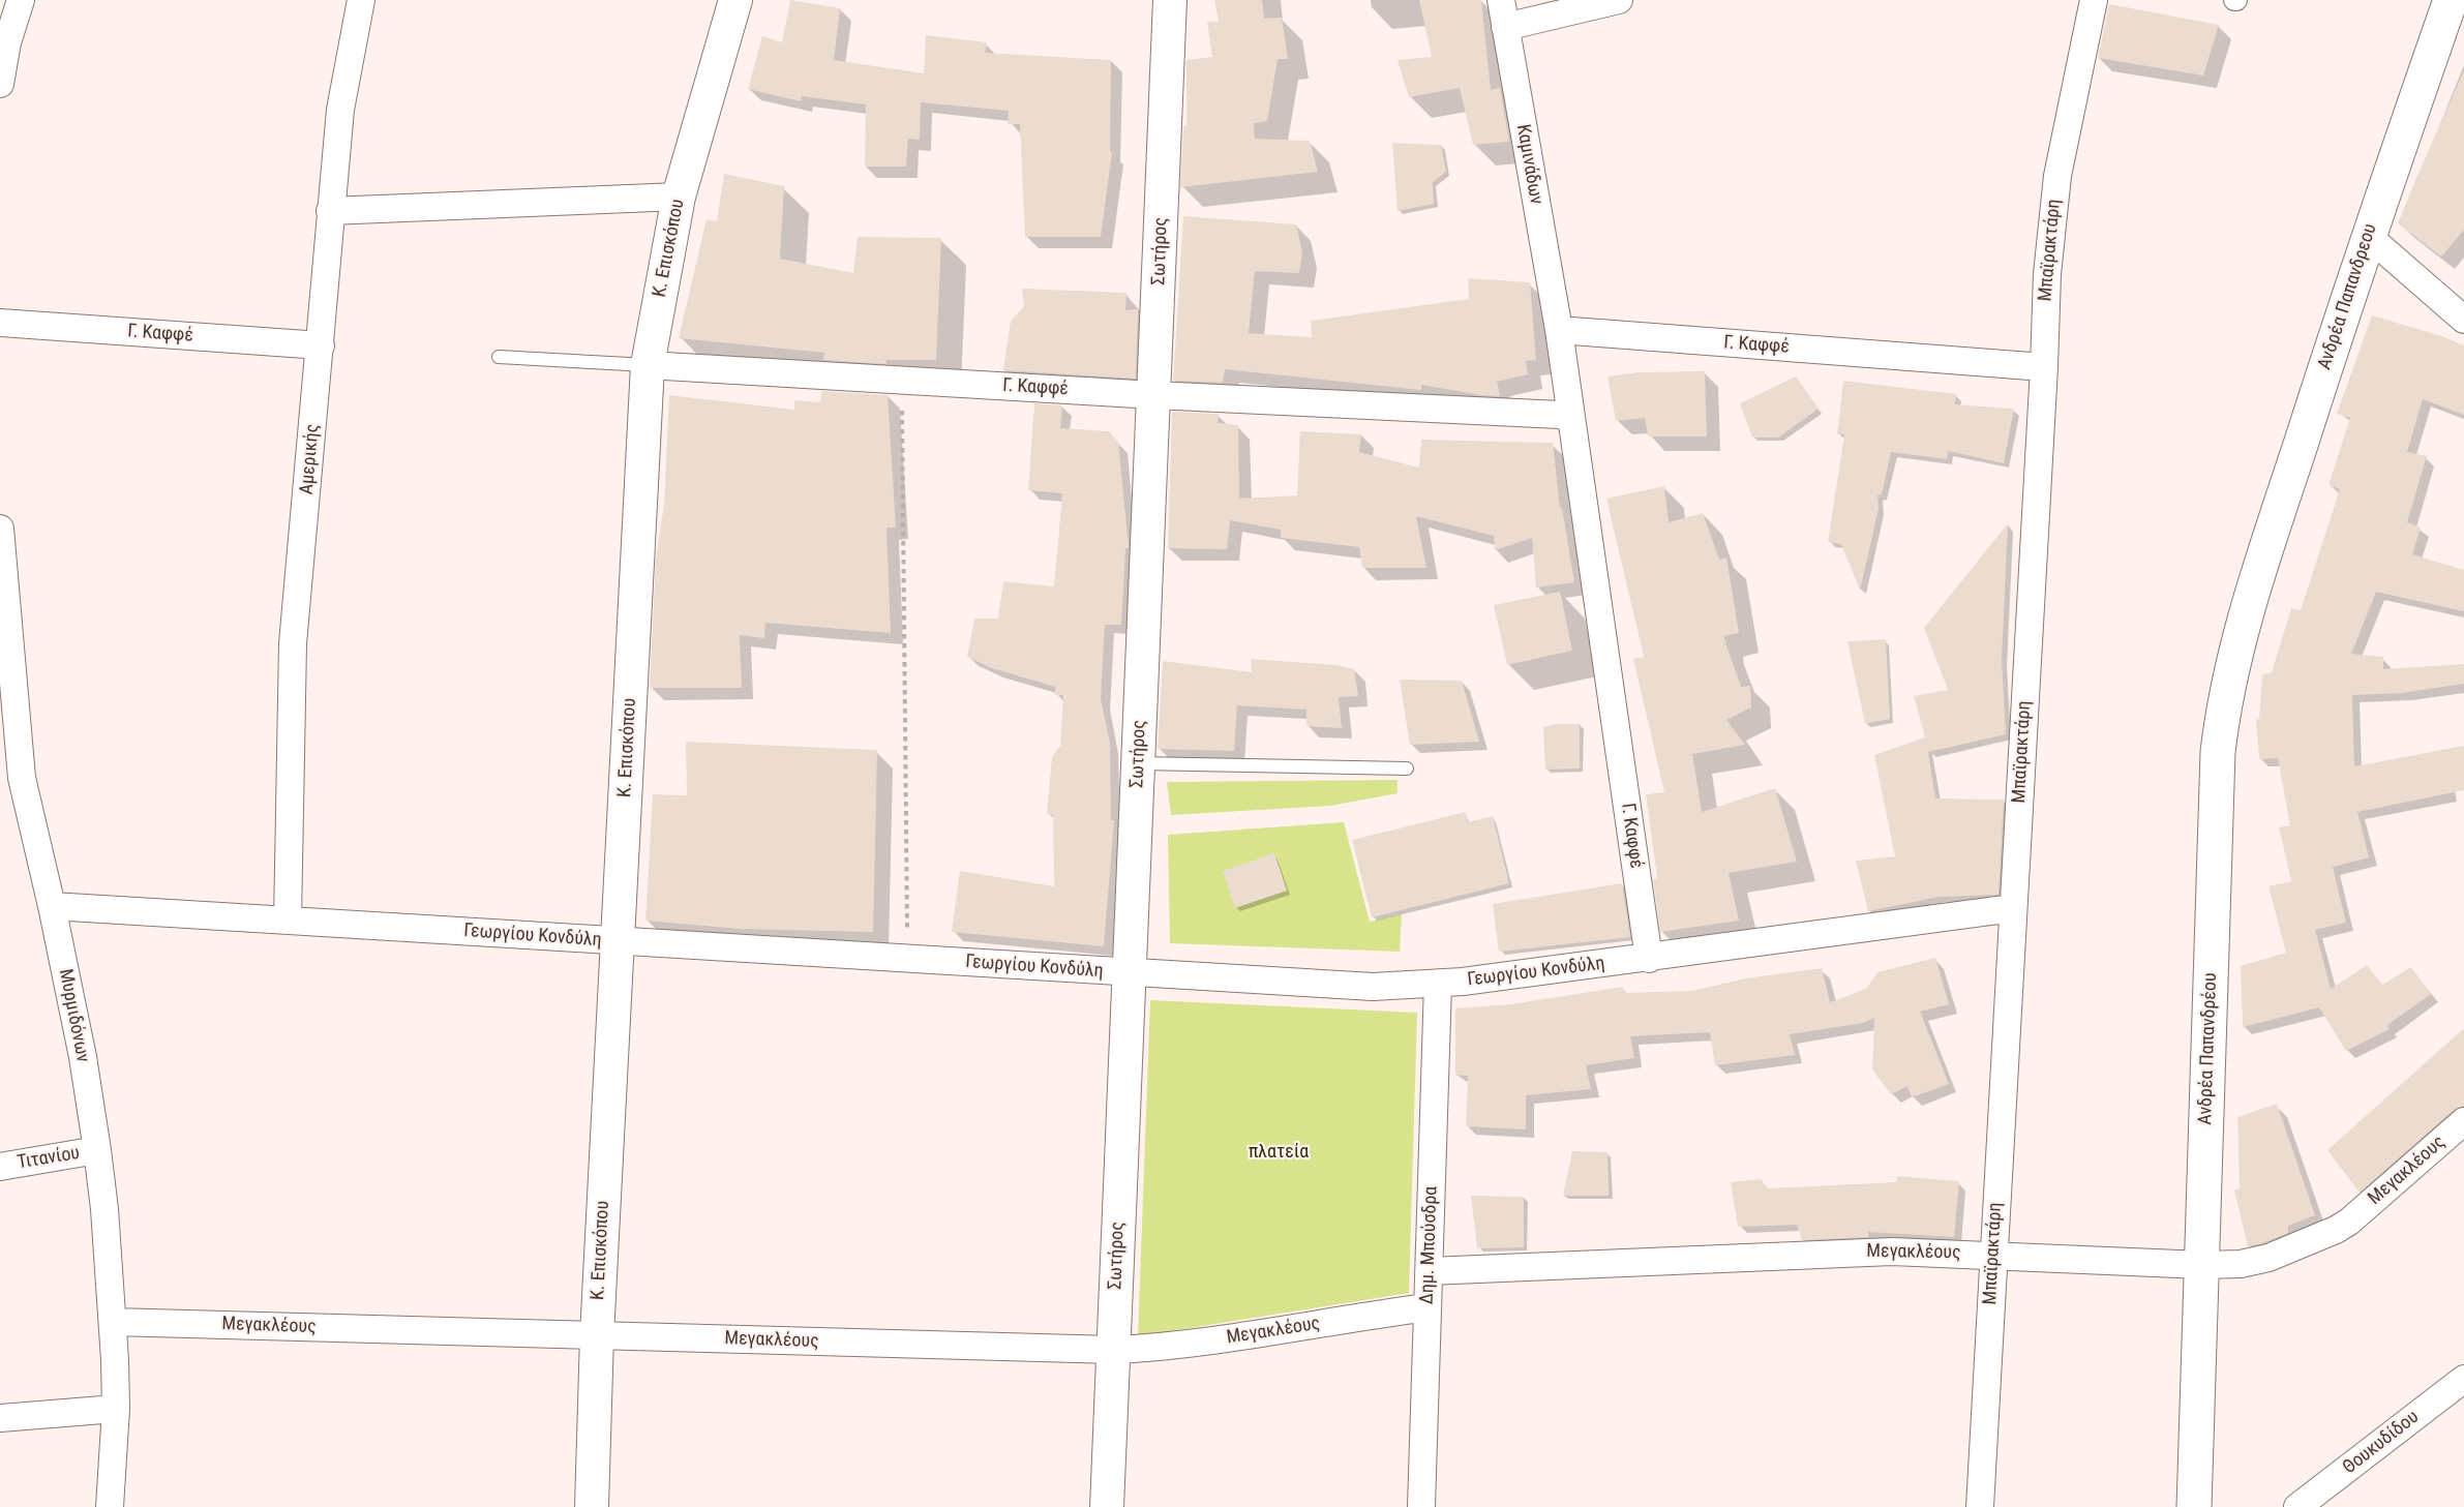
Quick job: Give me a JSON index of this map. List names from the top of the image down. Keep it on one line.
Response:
{"streets":{"main road":["Ανδρέα Παπανδρεου","Ανδρέα Παπανδρέου"],"street":["Καμινάδων","Κ. Επισκόπου","Μπαϊρακτάρη","Σωτήρος","Γ. Καφφέ","Αμερικής","Γεωργίου Κονδύλη","Μυρμιδόνων","Τιτανίου","Μεγακλέους","Δημ. Μπούσδρα","Θουκυδίδου"]},"crossings":[["Καμινάδων","Γ. Καφφέ"],["Κ. Επισκόπου","Γ. Καφφέ"],["Κ. Επισκόπου","Γεωργίου Κονδύλη"],["Κ. Επισκόπου","Μεγακλέους"],["Μπαϊρακτάρη","Γ. Καφφέ"],["Μπαϊρακτάρη","Γεωργίου Κονδύλη"],["Μπαϊρακτάρη","Μεγακλέους"],["Σωτήρος","Γ. Καφφέ"],["Σωτήρος","Γεωργίου Κονδύλη"],["Σωτήρος","Μεγακλέους"],["Ανδρέα Παπανδρεου","Ανδρέα Παπανδρέου"],["Γ. Καφφέ","Αμερικής"],["Γ. Καφφέ","Γεωργίου Κονδύλη"],["Αμερικής","Γεωργίου Κονδύλη"],["Γεωργίου Κονδύλη","Μυρμιδόνων"],["Γεωργίου Κονδύλη","Δημ. Μπούσδρα"],["Μυρμιδόνων","Τιτανίου"],["Μυρμιδόνων","Μεγακλέους"],["Ανδρέα Παπανδρέου","Μεγακλέους"],["Μεγακλέους","Δημ. Μπούσδρα"]],"parks":["πλατεία"]}
